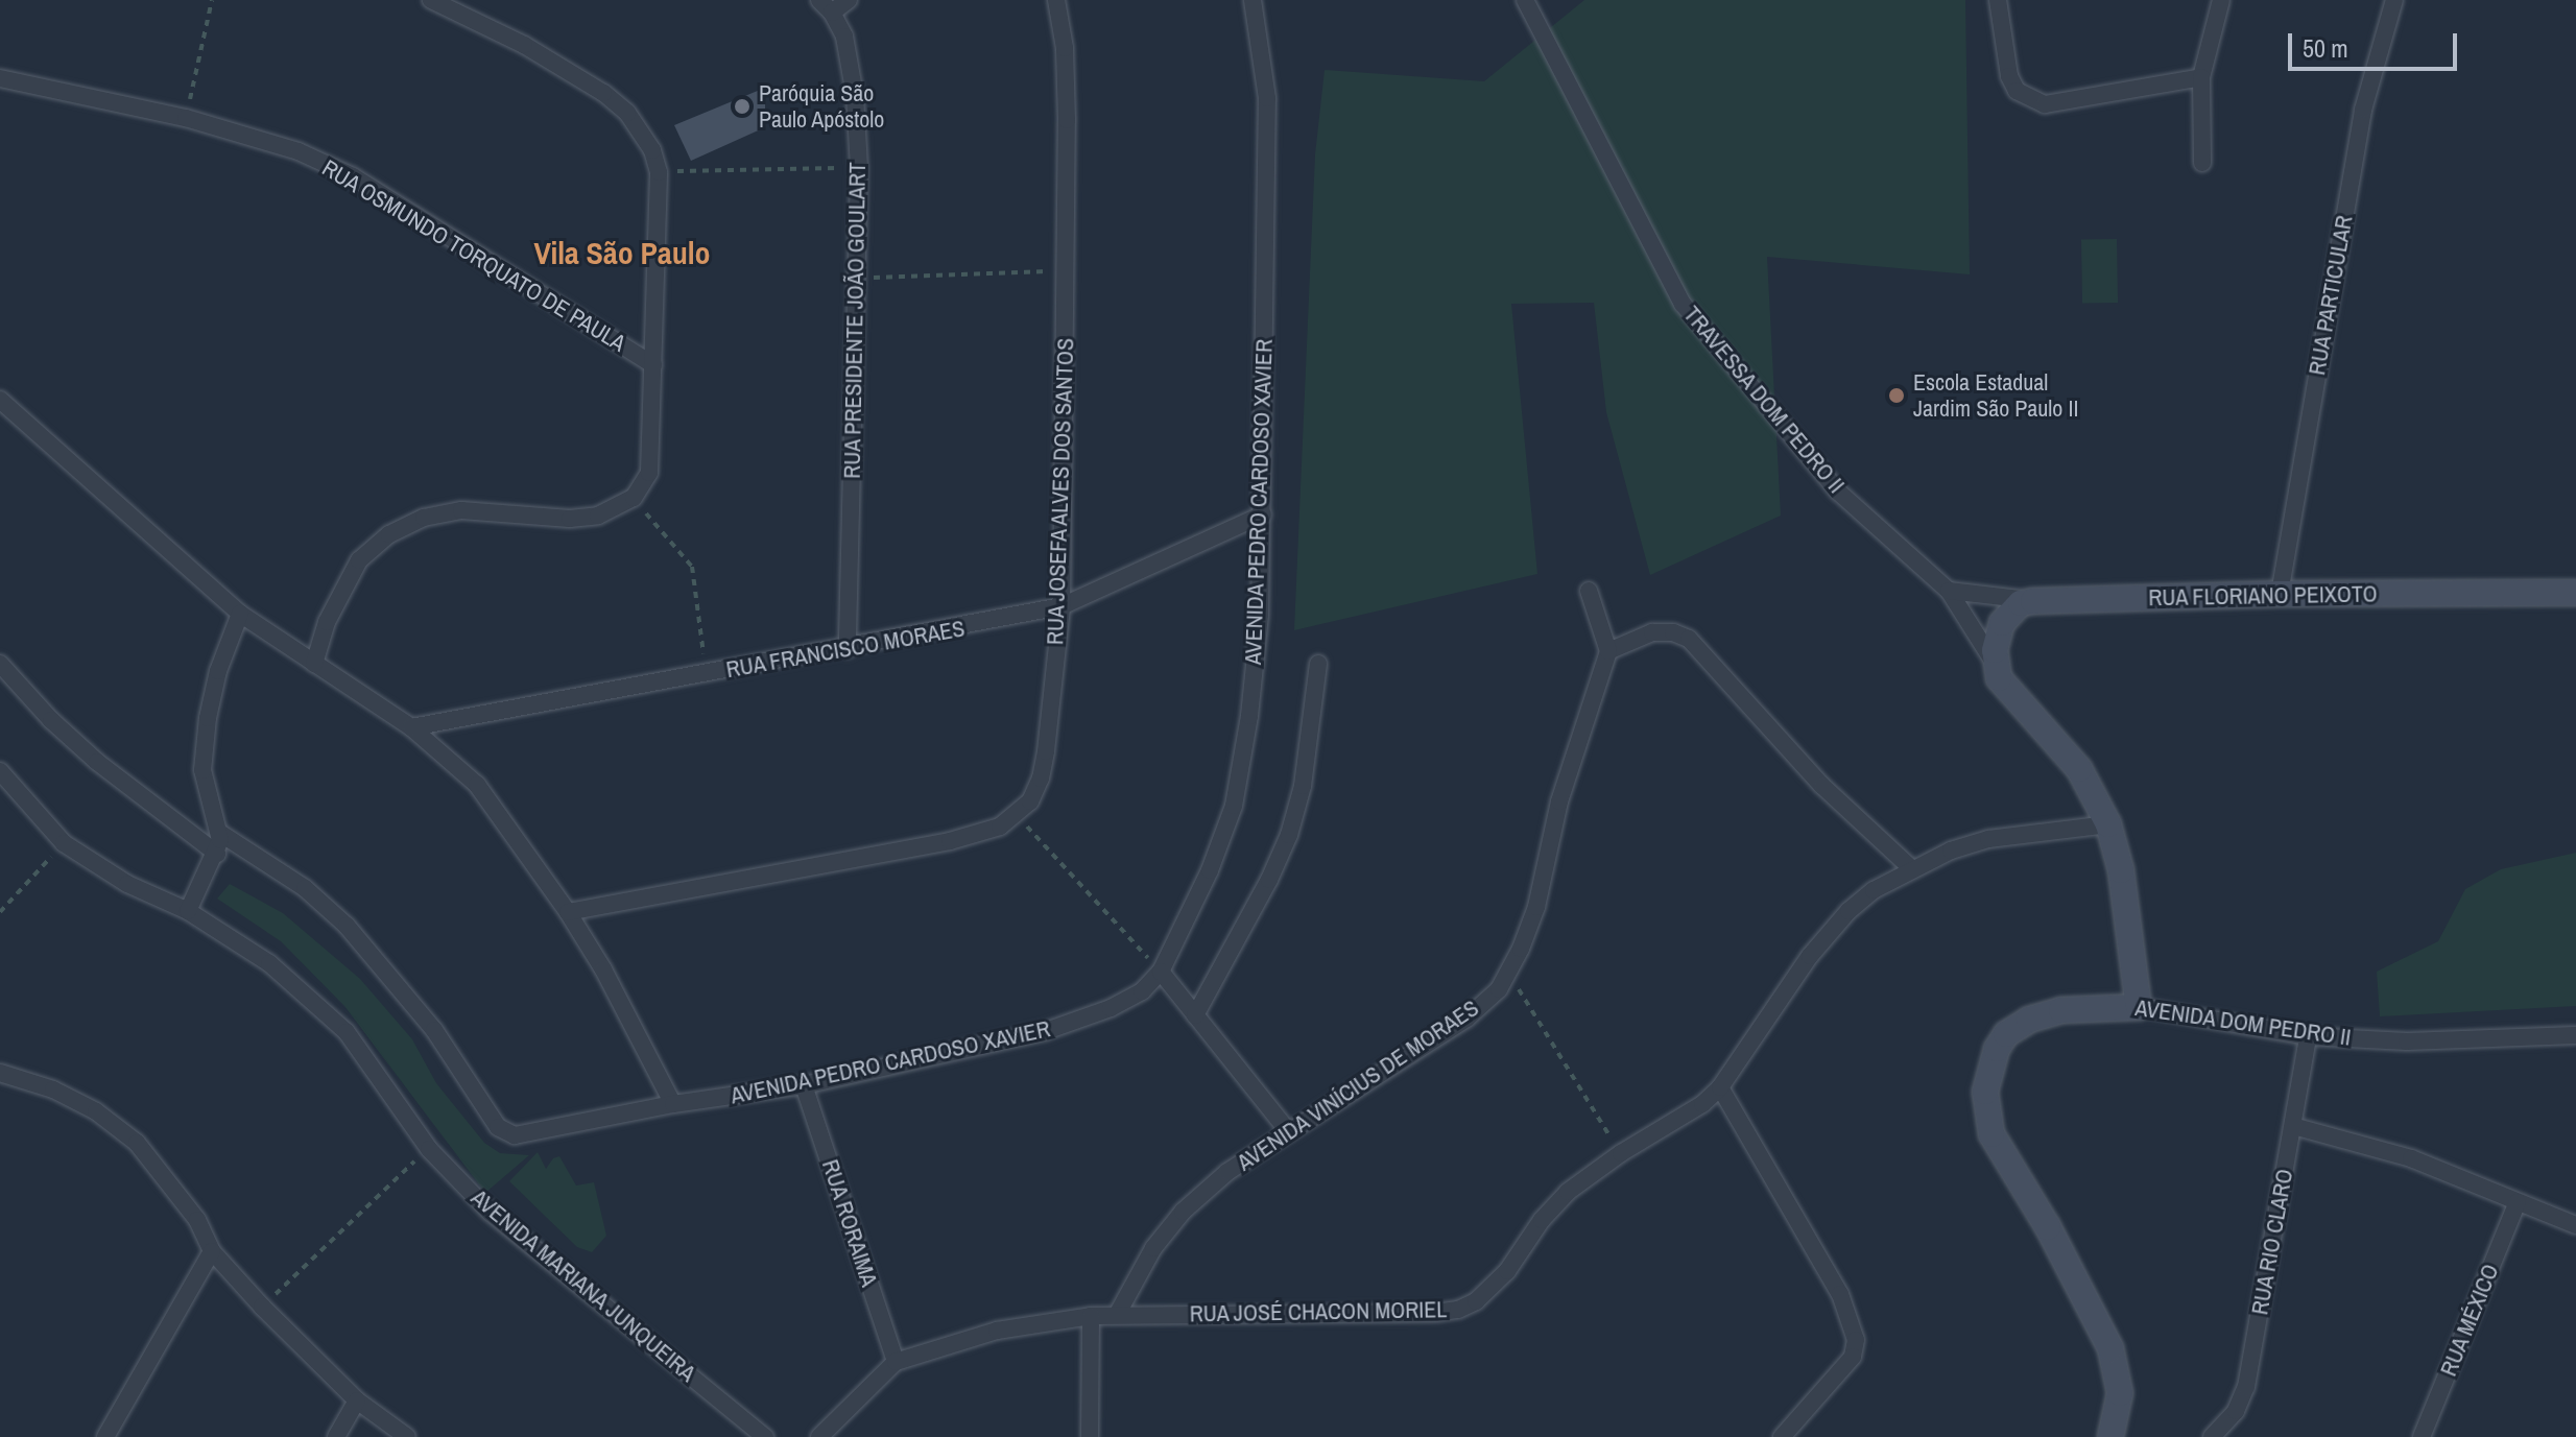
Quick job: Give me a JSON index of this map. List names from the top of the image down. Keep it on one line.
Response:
{"streets":{"street":["RUA OSMUNDO TORQUATO DE PAULA","RUA PARTICULAR","RUA PRESIDENTE JOÃO GOULART","TRAVESSA DOM PEDRO II","RUA JOSEFA ALVES DOS SANTOS","AVENIDA PEDRO CARDOSO XAVIER","RUA FLORIANO PEIXOTO","RUA FRANCISCO MORAES","AVENIDA DOM PEDRO II","AVENIDA VINÍCIUS DE MORAES","RUA RORAIMA","RUA RIO CLARO","AVENIDA MARIANA JUNQUEIRA","RUA JOSÉ CHACON MORIEL","RUA MÉXICO"]},"crossings":[["RUA PARTICULAR","RUA FLORIANO PEIXOTO"],["RUA PRESIDENTE JOÃO GOULART","RUA FRANCISCO MORAES"],["TRAVESSA DOM PEDRO II","AVENIDA DOM PEDRO II"],["TRAVESSA DOM PEDRO II","RUA JOSÉ CHACON MORIEL"],["RUA JOSEFA ALVES DOS SANTOS","RUA FRANCISCO MORAES"],["AVENIDA PEDRO CARDOSO XAVIER","RUA FRANCISCO MORAES"],["AVENIDA PEDRO CARDOSO XAVIER","RUA RORAIMA"],["AVENIDA DOM PEDRO II","RUA RIO CLARO"],["AVENIDA VINÍCIUS DE MORAES","RUA JOSÉ CHACON MORIEL"],["RUA RORAIMA","RUA JOSÉ CHACON MORIEL"]],"districts":["Vila São Paulo"],"places":["Paróquia São Paulo Apóstolo","Escola Estadual Jardim São Paulo II"],"scale_bar":"50 m"}
